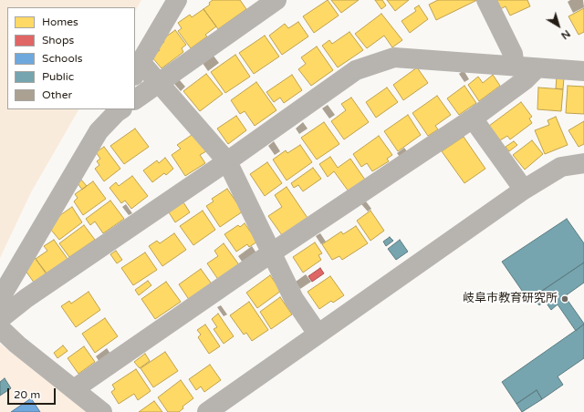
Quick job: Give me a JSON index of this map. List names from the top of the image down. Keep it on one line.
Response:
{"places":["岐阜市教育研究所"],"legend":["Homes","Shops","Schools","Public","Other"],"scale_bar":"20 m","north":"bottom right"}
